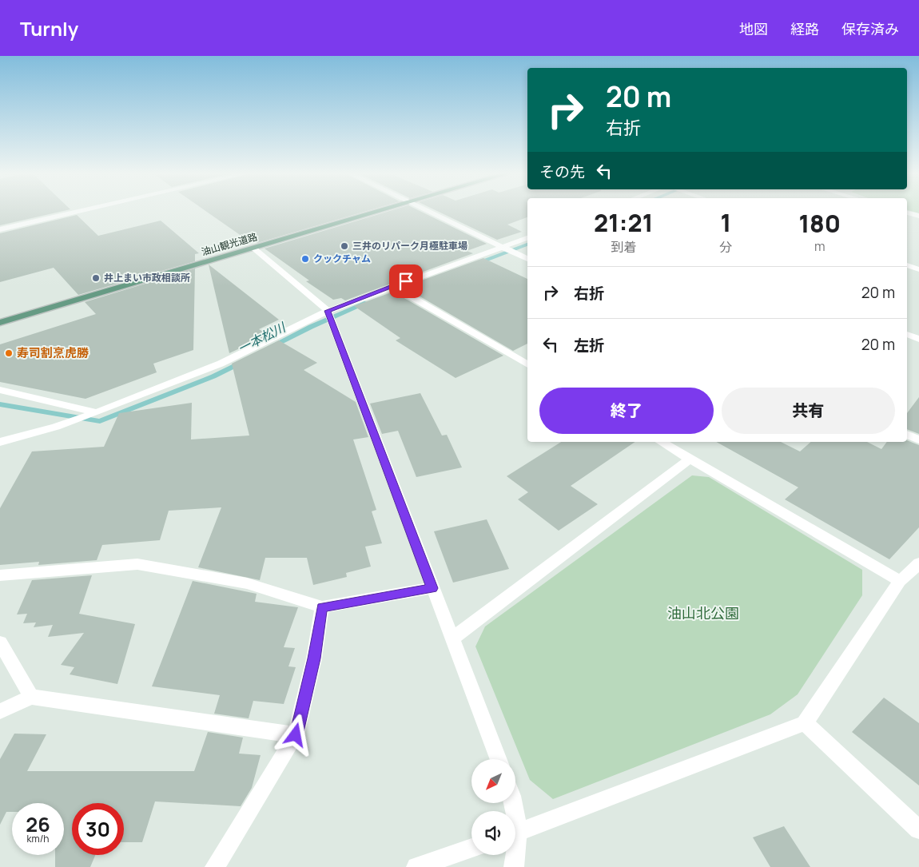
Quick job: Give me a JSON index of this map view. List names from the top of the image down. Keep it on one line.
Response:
{"streets":{"main road":["油山観光道路"]},"water":["一本松川"],"parks":["油山北公園"],"places":["三井のリパーク月極駐車場","クックチャム","井上まい市政相談所","寿司割烹虎勝"],"north":"bottom left","page":{"header":"Turnly","nav":["地図","経路","保存済み"],"turn":["20 m","右折"],"then":"その先","eta":["21:21","到着","1","分","180","m"],"list":[{"name":"右折","value":"20 m"},{"name":"左折","value":"20 m"}],"buttons":["終了","共有"],"speed":"26 km/h","limit":"30"}}
